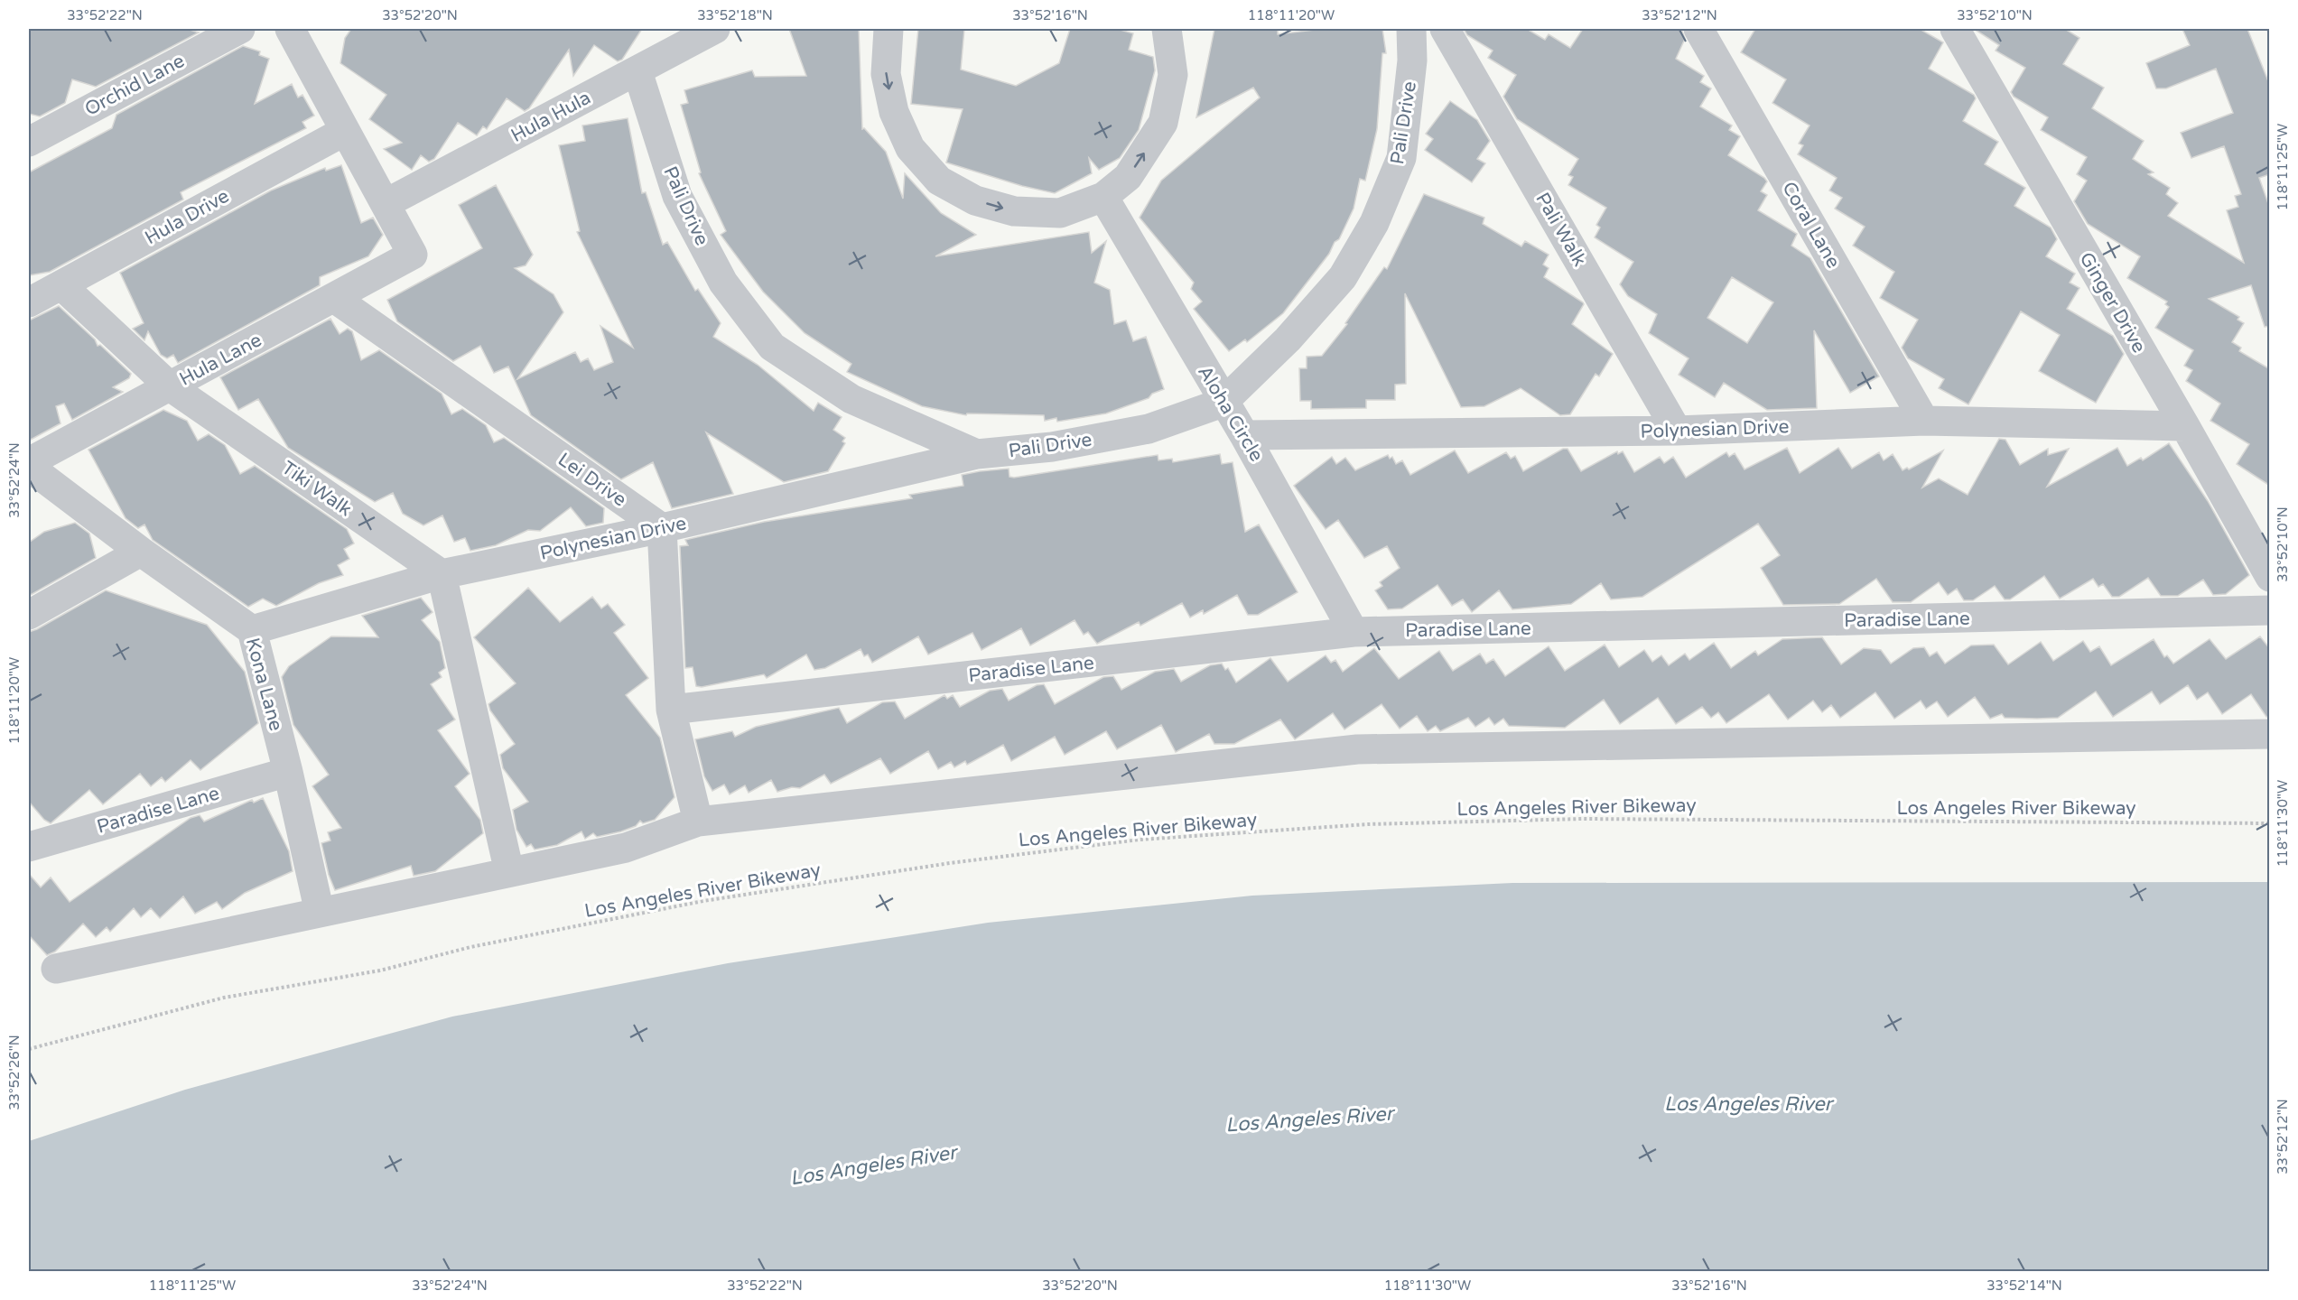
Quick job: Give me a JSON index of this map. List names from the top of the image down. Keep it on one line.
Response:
{"streets":{"lane":["Orchid Lane","Hula Hula","Pali Drive","Hula Drive","Coral Lane","Pali Walk","Ginger Drive","Hula Lane","Aloha Circle","Polynesian Drive","Lei Drive","Tiki Walk","Paradise Lane","Kona Lane"],"path":["Los Angeles River Bikeway"]},"crossings":[["Hula Hula","Pali Drive"],["Hula Hula","Hula Lane"],["Pali Drive","Aloha Circle"],["Pali Drive","Polynesian Drive"],["Hula Drive","Tiki Walk"],["Coral Lane","Polynesian Drive"],["Pali Walk","Polynesian Drive"],["Ginger Drive","Polynesian Drive"],["Hula Lane","Lei Drive"],["Hula Lane","Tiki Walk"],["Hula Lane","Kona Lane"],["Aloha Circle","Polynesian Drive"],["Aloha Circle","Paradise Lane"],["Polynesian Drive","Lei Drive"],["Polynesian Drive","Tiki Walk"],["Polynesian Drive","Kona Lane"],["Paradise Lane","Kona Lane"]],"water":["Los Angeles River"],"coordinates":["33°52'22\"N","33°52'20\"N","33°52'18\"N","33°52'16\"N","118°11'20\"W","33°52'12\"N","33°52'10\"N","118°11'25\"W","33°52'24\"N","118°11'30\"W","33°52'26\"N","33°52'14\"N"]}
